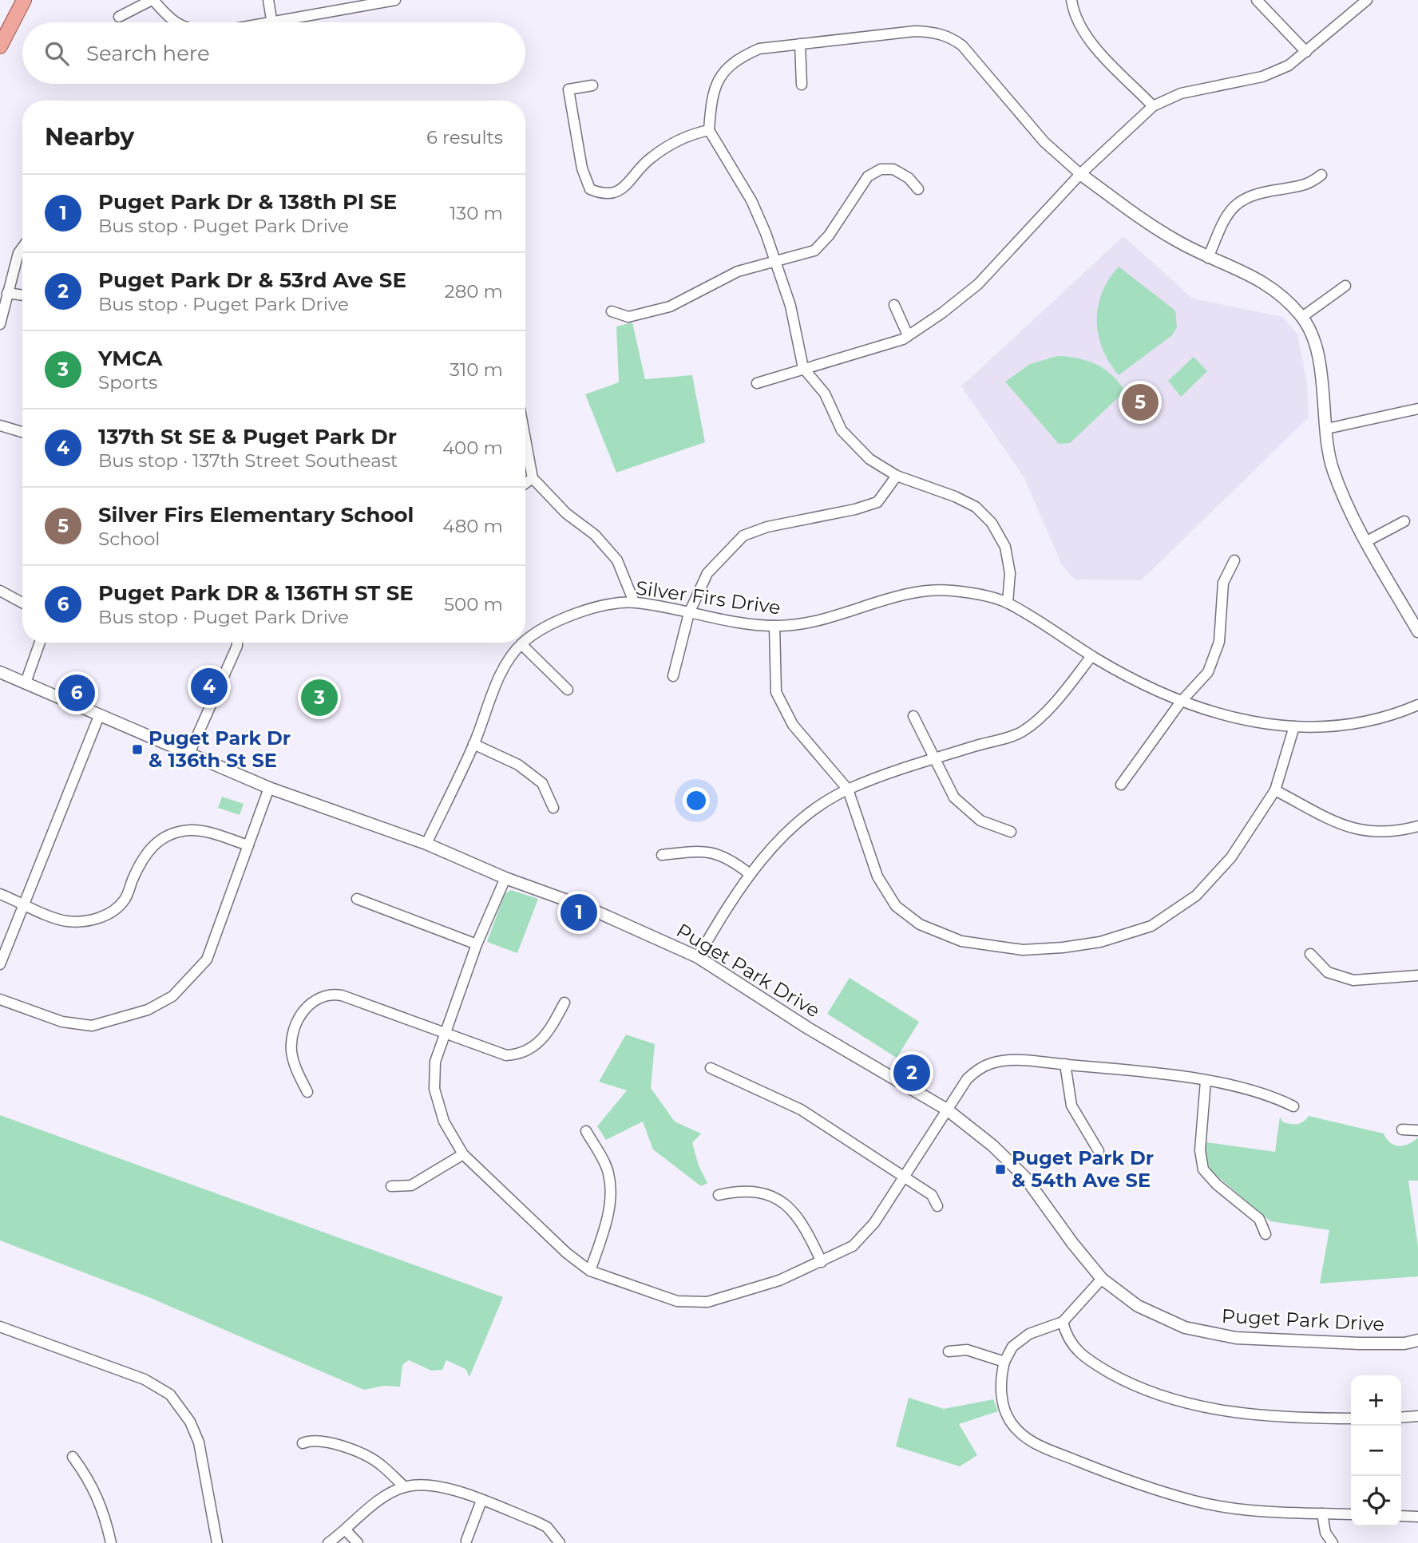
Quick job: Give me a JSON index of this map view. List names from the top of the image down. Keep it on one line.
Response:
{"streets":{"street":["Silver Firs Drive","Puget Park Drive"]},"crossings":[["Silver Firs Drive","Puget Park Drive"]],"places":{"transit":["Puget Park Dr & 136th St SE","Puget Park Dr & 54th Ave SE"]},"page":{"search":"Search here","heading":["Nearby","6 results"],"list":[{"mark":"1","name":"Puget Park Dr & 138th Pl SE","note":"Bus stop · Puget Park Drive","value":"130 m"},{"mark":"2","name":"Puget Park Dr & 53rd Ave SE","note":"Bus stop · Puget Park Drive","value":"280 m"},{"mark":"3","name":"YMCA","note":"Sports","value":"310 m"},{"mark":"4","name":"137th St SE & Puget Park Dr","note":"Bus stop · 137th Street Southeast","value":"400 m"},{"mark":"5","name":"Silver Firs Elementary School","note":"School","value":"480 m"},{"mark":"6","name":"Puget Park DR & 136TH ST SE","note":"Bus stop · Puget Park Drive","value":"500 m"}],"pins":["5","4","6","3","1","2"],"map_buttons":["+","−"]}}
